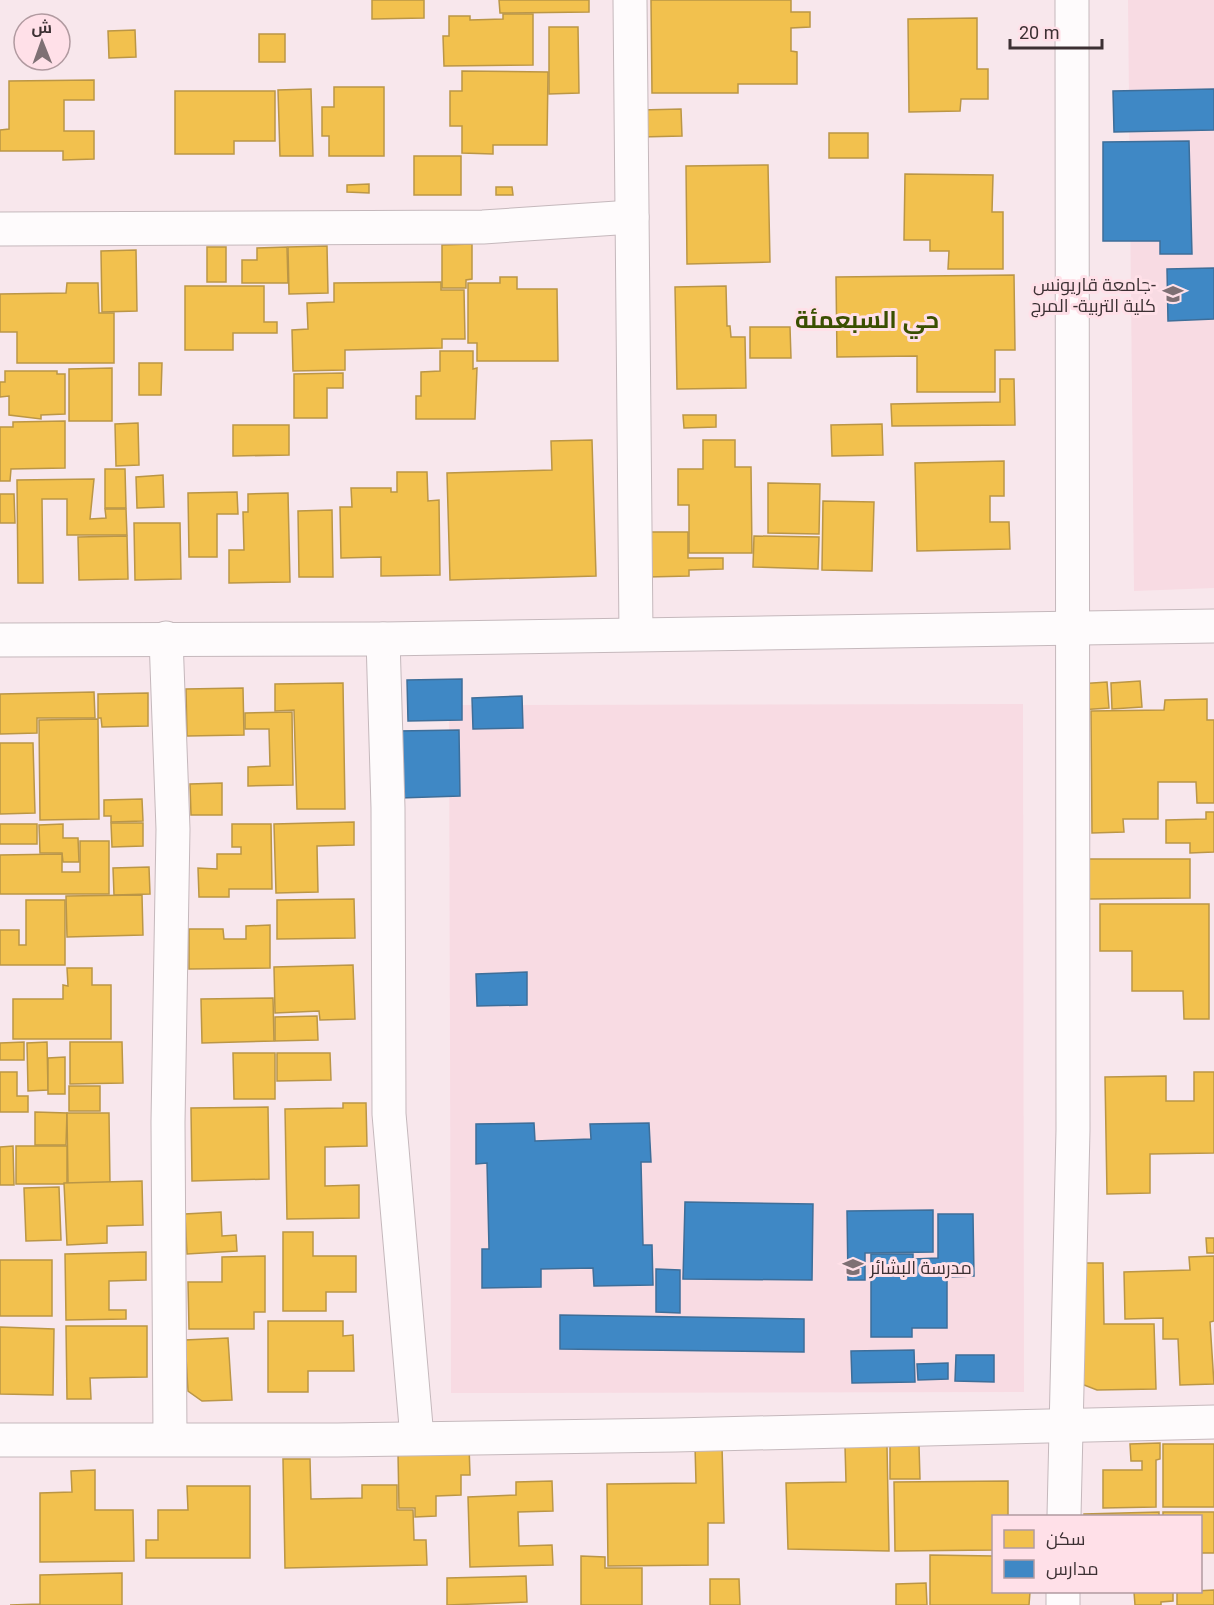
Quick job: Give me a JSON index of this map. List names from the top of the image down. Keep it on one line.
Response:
{"districts":["حي السبعمئة"],"places":{"school or university":["جامعة قاريونس- كلية التربية- المرج","مدرسة البشائر"]},"legend":["سكن","مدارس"],"scale_bar":"20 m","north":"top"}
